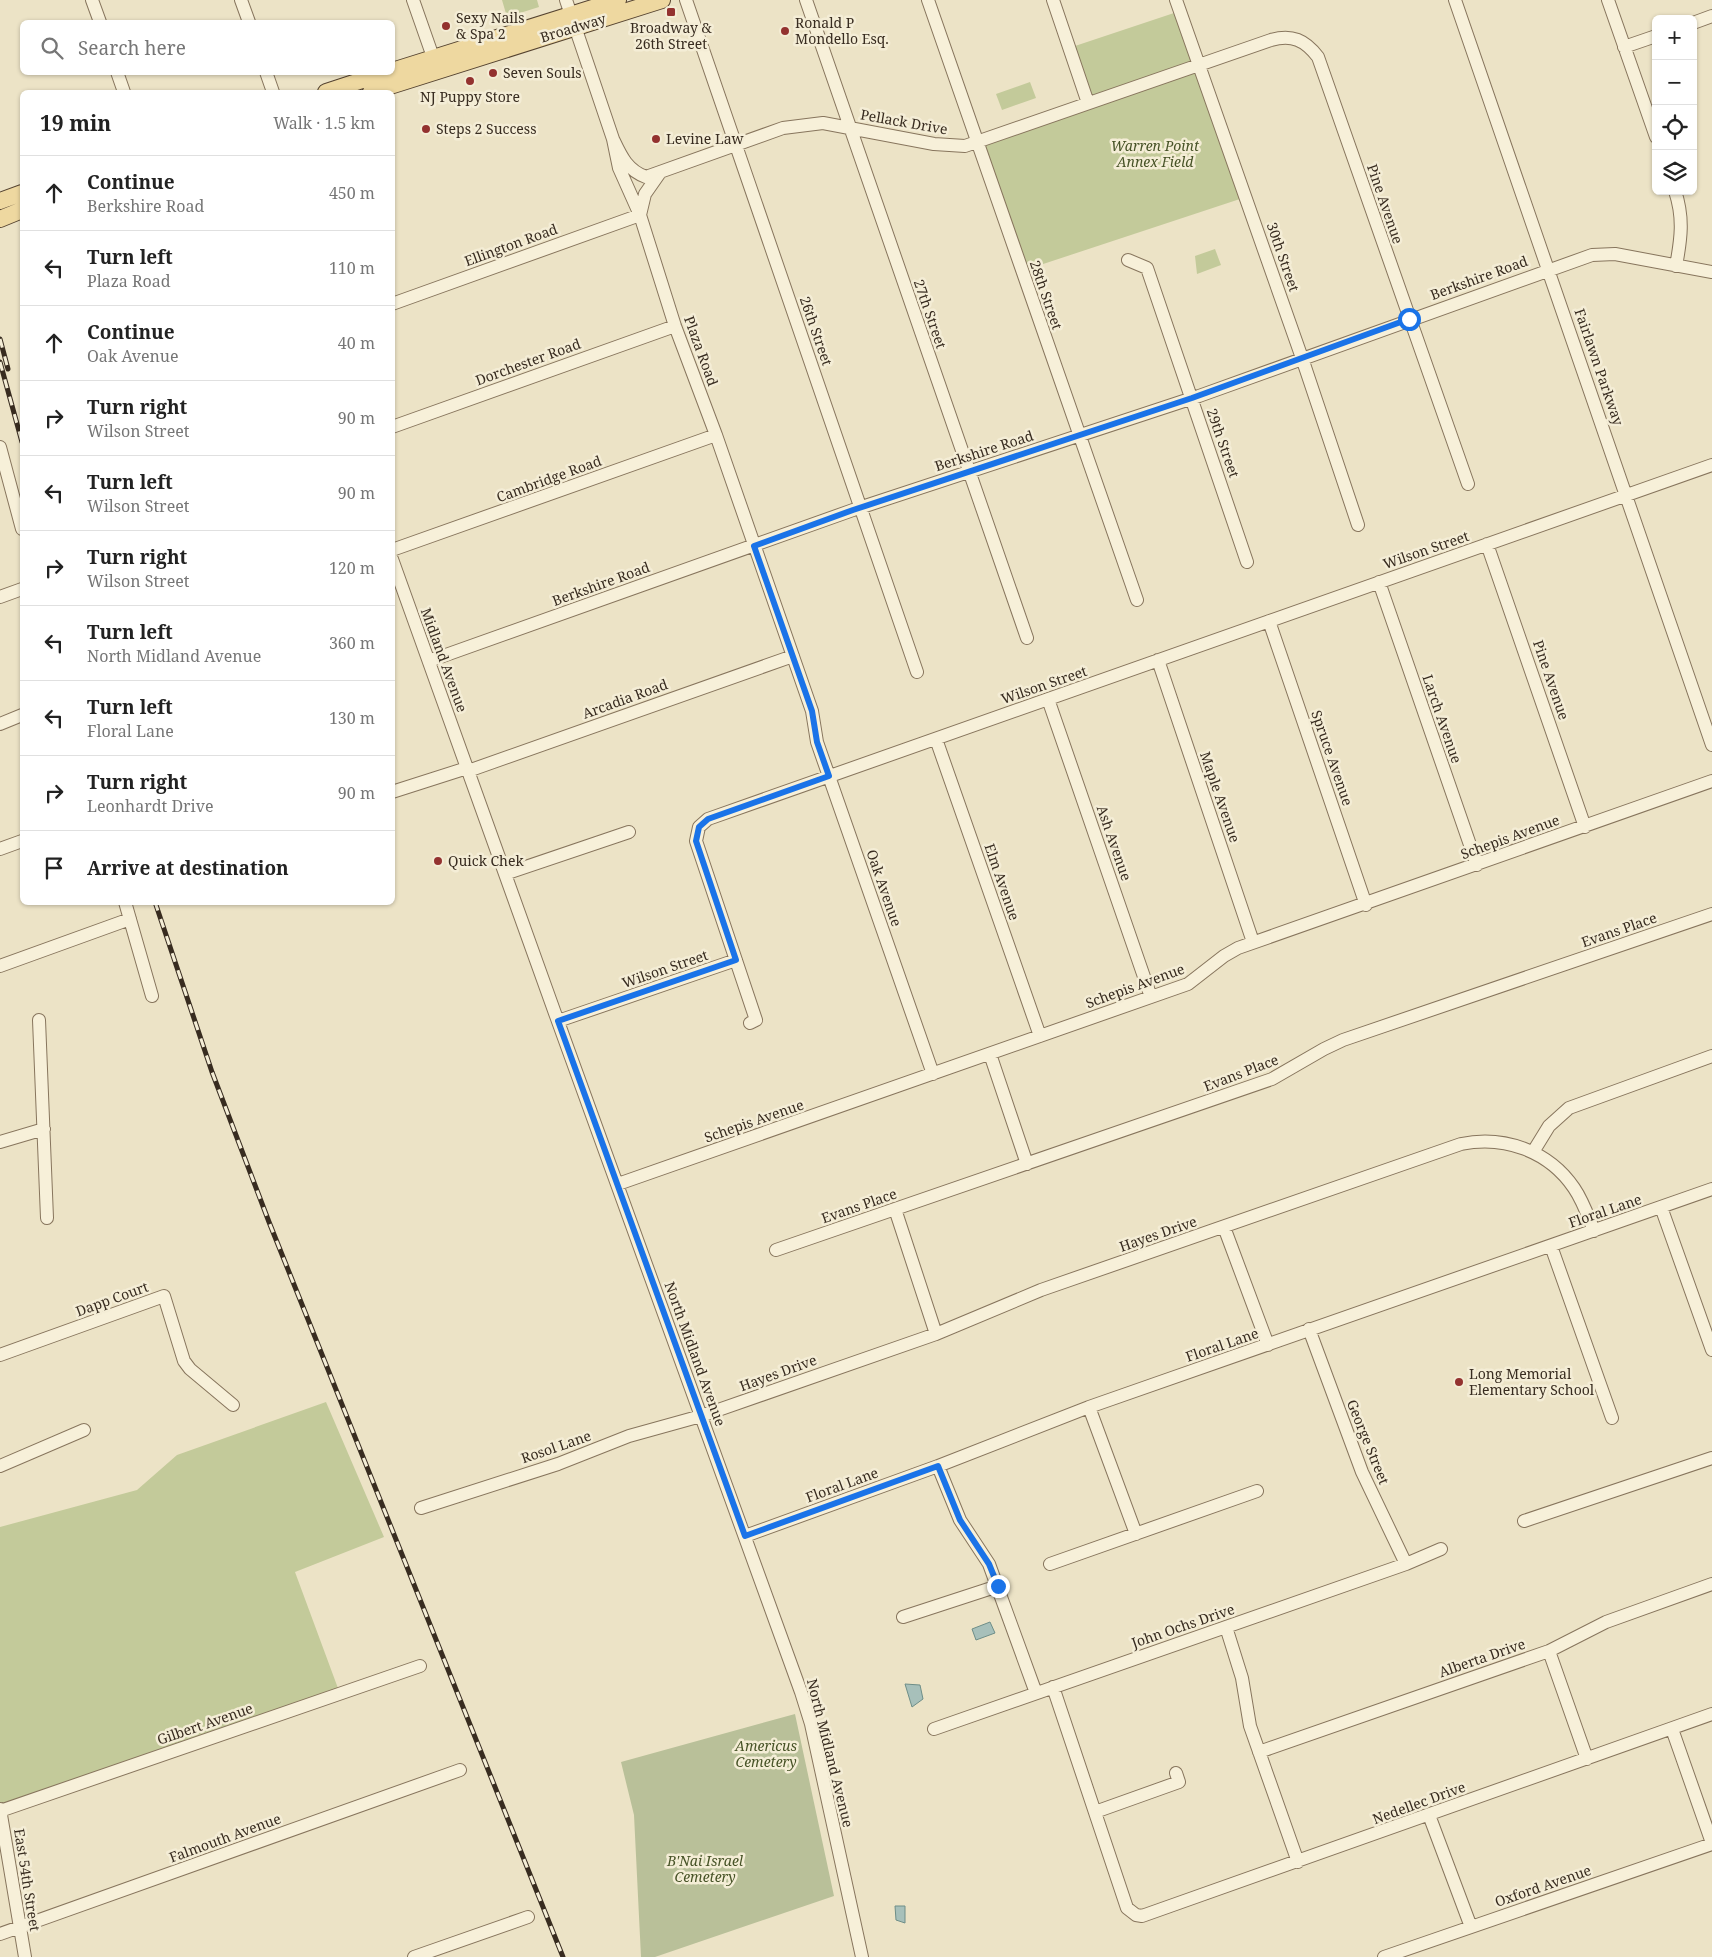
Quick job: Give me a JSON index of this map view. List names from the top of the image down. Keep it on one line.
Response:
{"streets":{"main road":["Broadway"],"street":["Pellack Drive","Pine Avenue","Ellington Road","30th Street","Berkshire Road","28th Street","27th Street","26th Street","Plaza Road","Dorchester Road","Fairlawn Parkway","29th Street","Cambridge Road","Wilson Street","Midland Avenue","Arcadia Road","Larch Avenue","Spruce Avenue","Maple Avenue","Schepis Avenue","Ash Avenue","Elm Avenue","Oak Avenue","Evans Place","Floral Lane","Hayes Drive","Dapp Court","North Midland Avenue","George Street","Rosol Lane","John Ochs Drive","Alberta Drive","Gilbert Avenue","Nedellec Drive","Falmouth Avenue","East 54th Street","Oxford Avenue"]},"crossings":[["Broadway","Plaza Road"],["Pellack Drive","Pine Avenue"],["Pellack Drive","30th Street"],["Pellack Drive","28th Street"],["Pellack Drive","27th Street"],["Pellack Drive","26th Street"],["Pine Avenue","30th Street"],["Pine Avenue","Berkshire Road"],["Pine Avenue","Wilson Street"],["Pine Avenue","Schepis Avenue"],["Ellington Road","Plaza Road"],["30th Street","Berkshire Road"],["Berkshire Road","28th Street"],["Berkshire Road","27th Street"],["Berkshire Road","26th Street"],["Berkshire Road","Plaza Road"],["Berkshire Road","Fairlawn Parkway"],["Berkshire Road","29th Street"],["Berkshire Road","Midland Avenue"],["Plaza Road","Dorchester Road"],["Plaza Road","Cambridge Road"],["Plaza Road","Arcadia Road"],["Plaza Road","Oak Avenue"],["Fairlawn Parkway","Wilson Street"],["Wilson Street","Larch Avenue"],["Wilson Street","Spruce Avenue"],["Wilson Street","Maple Avenue"],["Wilson Street","Ash Avenue"],["Wilson Street","Elm Avenue"],["Wilson Street","Oak Avenue"],["Wilson Street","North Midland Avenue"],["Midland Avenue","Arcadia Road"],["Midland Avenue","North Midland Avenue"],["Arcadia Road","North Midland Avenue"],["Larch Avenue","Schepis Avenue"],["Spruce Avenue","Schepis Avenue"],["Maple Avenue","Schepis Avenue"],["Schepis Avenue","Ash Avenue"],["Schepis Avenue","Elm Avenue"],["Schepis Avenue","Oak Avenue"],["Schepis Avenue","North Midland Avenue"],["Floral Lane","Hayes Drive"],["Floral Lane","North Midland Avenue"],["Floral Lane","George Street"],["Hayes Drive","North Midland Avenue"],["Hayes Drive","Rosol Lane"],["North Midland Avenue","Rosol Lane"],["George Street","John Ochs Drive"],["Gilbert Avenue","East 54th Street"],["Falmouth Avenue","East 54th Street"]],"parks":["Warren Point Annex Field","Americus Cemetery","B'Nai Israel Cemetery"],"places":{"transit":["Broadway & 26th Street"],"other":["Sexy Nails & Spa 2","Ronald P Mondello Esq.","Seven Souls","NJ Puppy Store","Steps 2 Success","Levine Law","Quick Chek","Long Memorial Elementary School"]},"page":{"map_buttons":["+","−"],"search":"Search here","heading":["19 min","Walk · 1.5 km"],"list":[["Continue","Berkshire Road","450 m"],["Turn left","Plaza Road","110 m"],["Continue","Oak Avenue","40 m"],["Turn right","Wilson Street","90 m"],["Turn left","Wilson Street","90 m"],["Turn right","Wilson Street","120 m"],["Turn left","North Midland Avenue","360 m"],["Turn left","Floral Lane","130 m"],["Turn right","Leonhardt Drive","90 m"],"Arrive at destination"]}}
